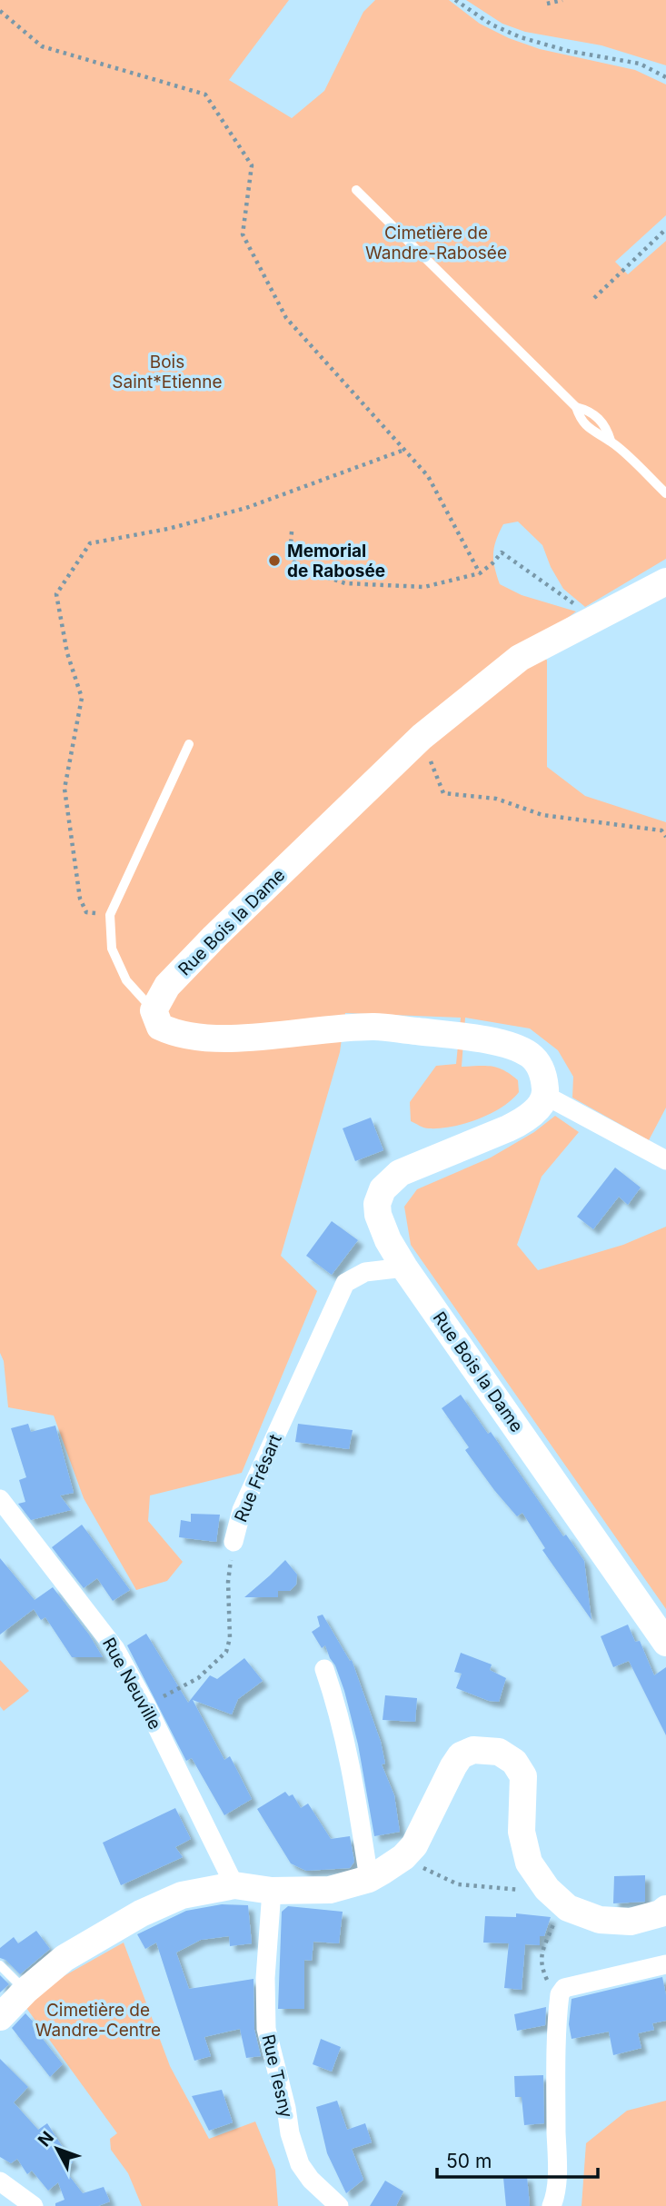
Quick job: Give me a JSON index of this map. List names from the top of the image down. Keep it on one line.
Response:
{"streets":{"street":["Rue Bois la Dame","Rue Frésart","Rue Neuville","Rue Tesny"]},"crossings":[["Rue Bois la Dame","Rue Frésart"],["Rue Frésart","Rue Neuville"]],"parks":["Cimetière de Wandre-Rabosée","Bois Saint*Etienne","Cimetière de Wandre-Centre"],"places":["Memorial de Rabosée"],"scale_bar":"50 m","north":"top left"}
